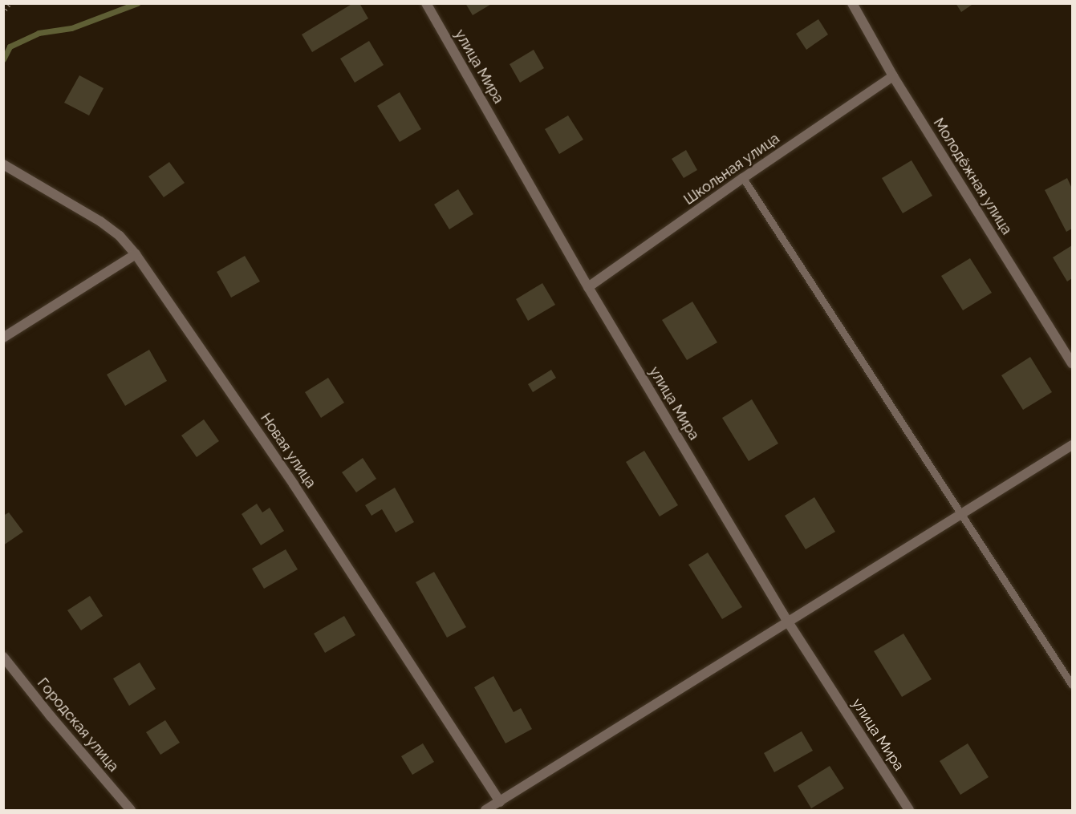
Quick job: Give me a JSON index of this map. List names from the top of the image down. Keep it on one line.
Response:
{"streets":{"street":["улица Мира","Школьная улица","Молодёжная улица","Новая улица","Городская улица"]},"crossings":[["улица Мира","Школьная улица"],["Школьная улица","Молодёжная улица"]]}
